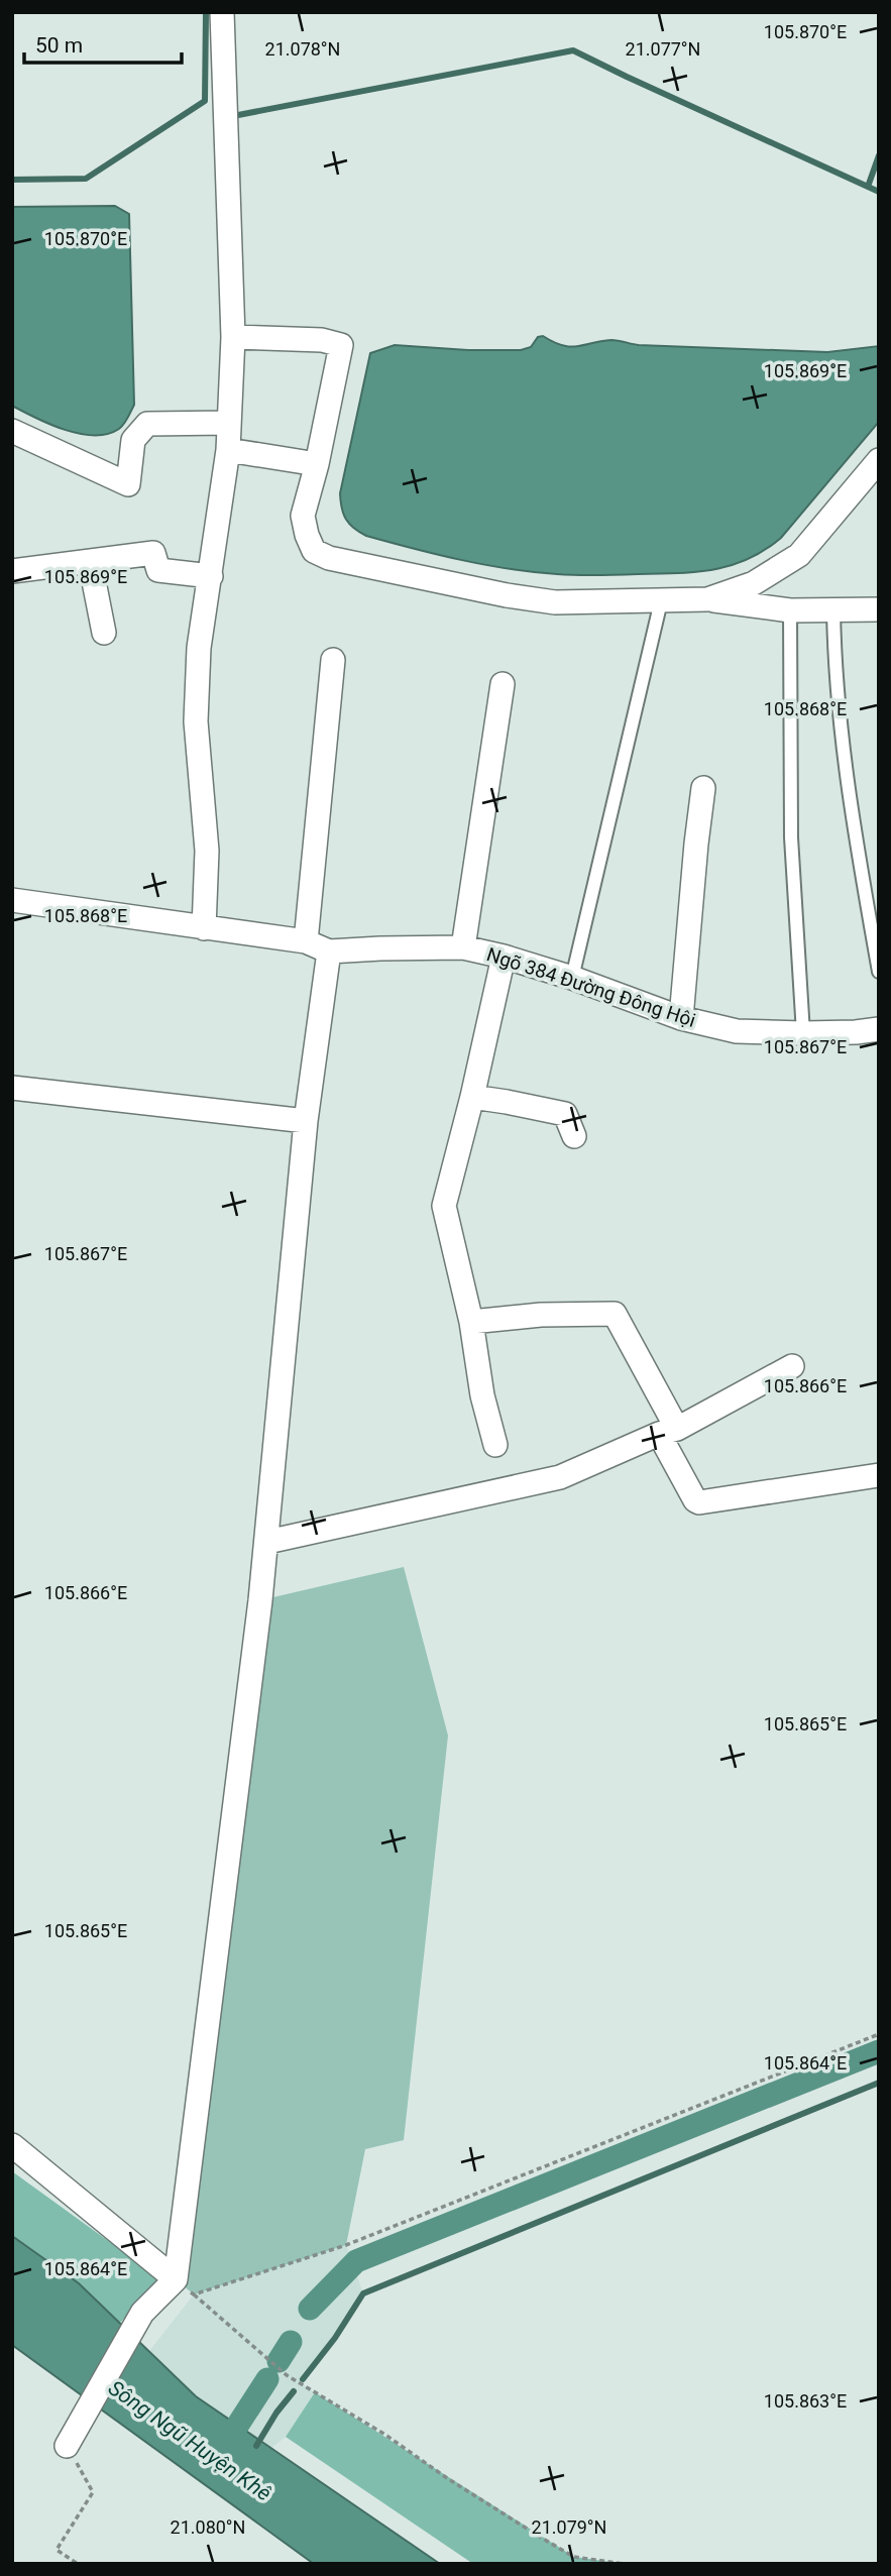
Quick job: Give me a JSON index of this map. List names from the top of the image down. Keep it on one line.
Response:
{"streets":{"street":["Ngõ 384 Đường Đông Hội"]},"water":["Sông Ngũ Huyện Khê"],"scale_bar":"50 m","coordinates":["105.870°E","21.077°N","21.078°N","105.869°E","105.868°E","105.867°E","105.866°E","105.865°E","105.864°E","105.863°E","21.080°N","21.079°N"]}
